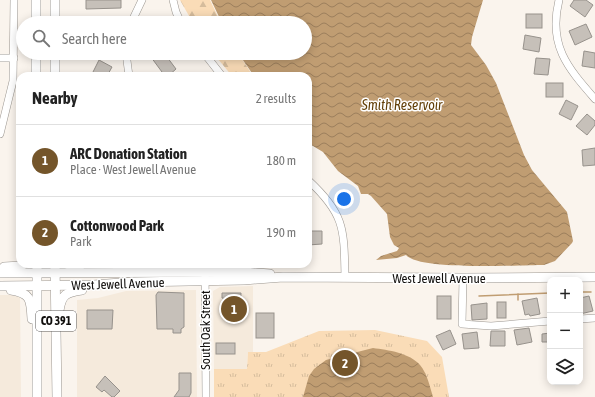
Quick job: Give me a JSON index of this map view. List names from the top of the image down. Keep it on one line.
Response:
{"streets":{"main road":["West Jewell Avenue","CO 391"],"street":["South Oak Street"]},"crossings":[["West Jewell Avenue","CO 391"],["West Jewell Avenue","South Oak Street"]],"water":["Smith Reservoir"],"page":{"search":"Search here","heading":["Nearby","2 results"],"list":[{"mark":"1","name":"ARC Donation Station","note":"Place · West Jewell Avenue","value":"180 m"},{"mark":"2","name":"Cottonwood Park","note":"Park","value":"190 m"}],"map_buttons":["+","−"],"pins":["1","2"]}}
